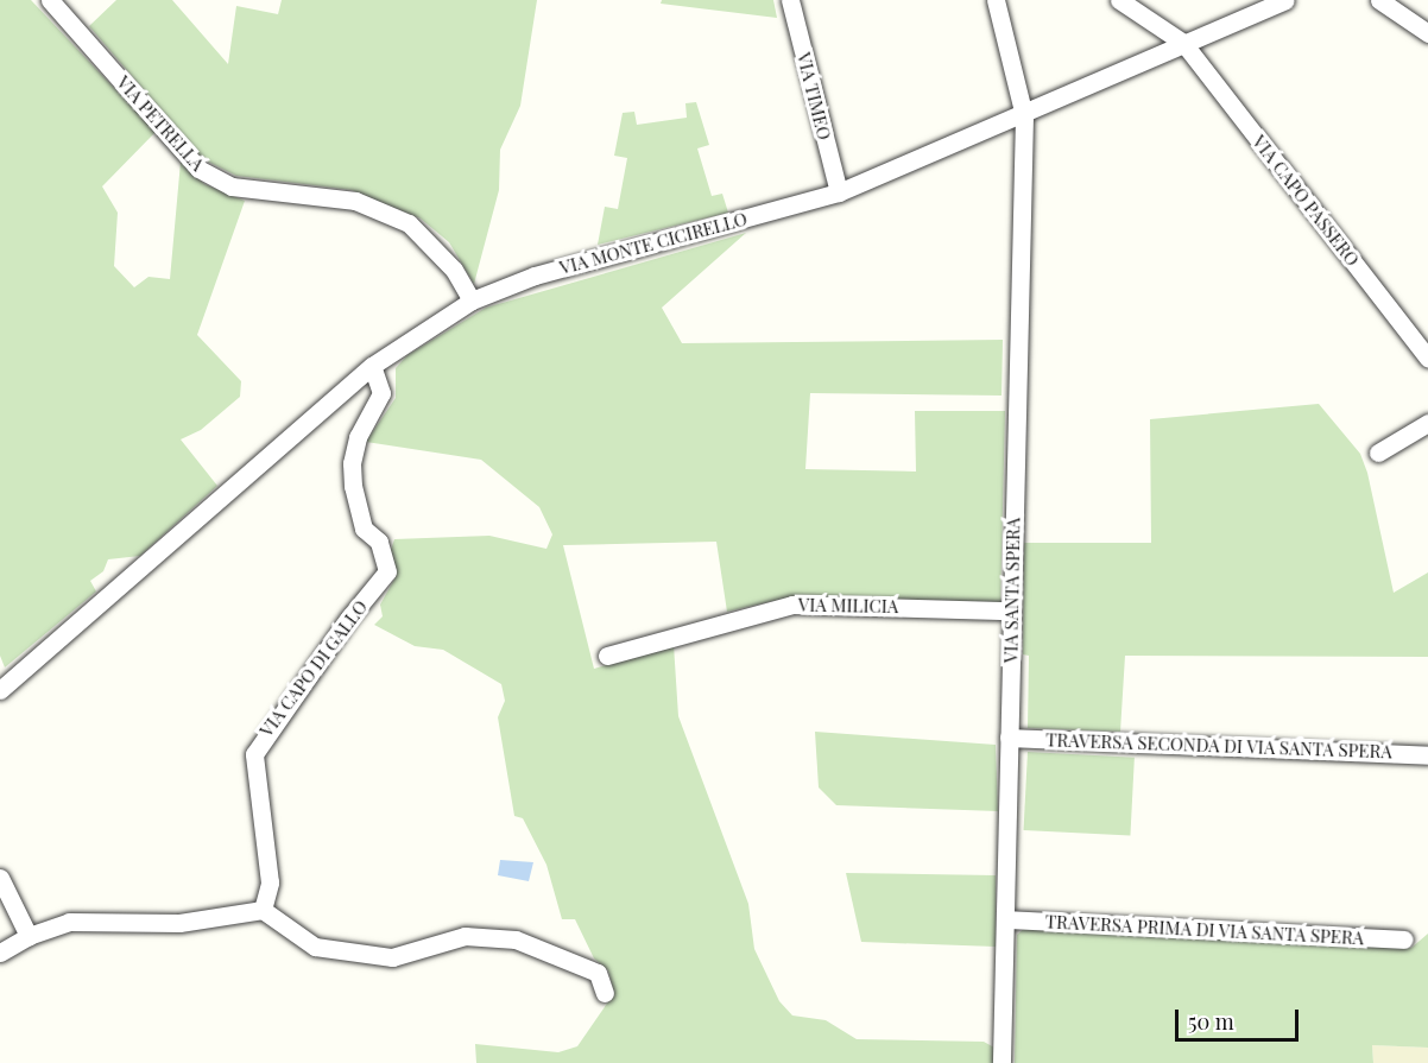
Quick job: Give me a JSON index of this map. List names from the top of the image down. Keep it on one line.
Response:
{"streets":{"street":["VIA TIMEO","VIA PETRELLA","VIA CAPO PASSERO","VIA MONTE CICIRELLO","VIA SANTA SPERA","VIA MILICIA","VIA CAPO DI GALLO","TRAVERSA SECONDA DI VIA SANTA SPERA","TRAVERSA PRIMA DI VIA SANTA SPERA"]},"crossings":[["VIA TIMEO","VIA MONTE CICIRELLO"],["VIA PETRELLA","VIA MONTE CICIRELLO"],["VIA CAPO PASSERO","VIA MONTE CICIRELLO"],["VIA MONTE CICIRELLO","VIA SANTA SPERA"],["VIA MONTE CICIRELLO","VIA CAPO DI GALLO"],["VIA SANTA SPERA","VIA MILICIA"],["VIA SANTA SPERA","TRAVERSA SECONDA DI VIA SANTA SPERA"],["VIA SANTA SPERA","TRAVERSA PRIMA DI VIA SANTA SPERA"]],"scale_bar":"50 m"}
